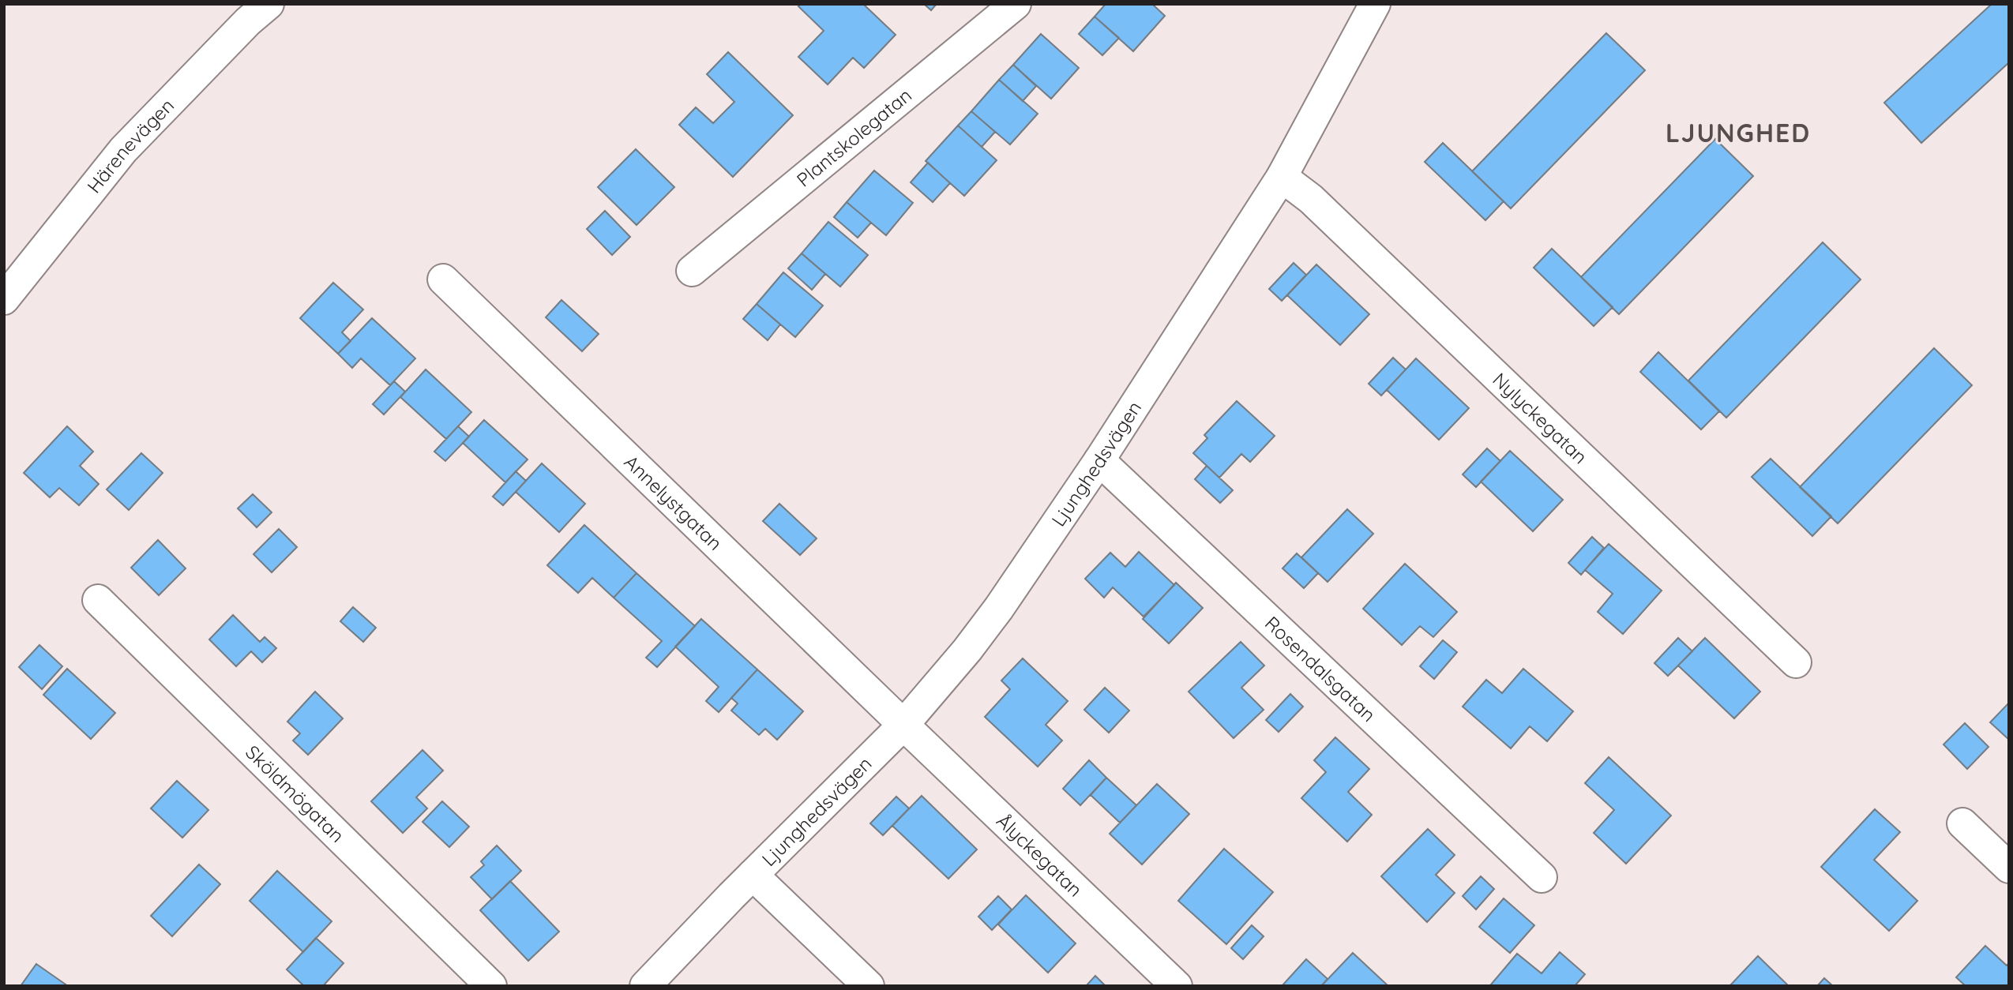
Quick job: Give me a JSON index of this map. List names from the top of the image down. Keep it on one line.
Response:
{"streets":{"street":["Plantskolegatan","Härenevägen","Nylyckegatan","Ljunghedsvägen","Annelystgatan","Rosendalsgatan","Sköldmögatan","Ålyckegatan"]},"crossings":[["Nylyckegatan","Ljunghedsvägen"],["Ljunghedsvägen","Annelystgatan"],["Ljunghedsvägen","Rosendalsgatan"],["Ljunghedsvägen","Ålyckegatan"],["Annelystgatan","Ålyckegatan"]],"districts":["LJUNGHED"]}
